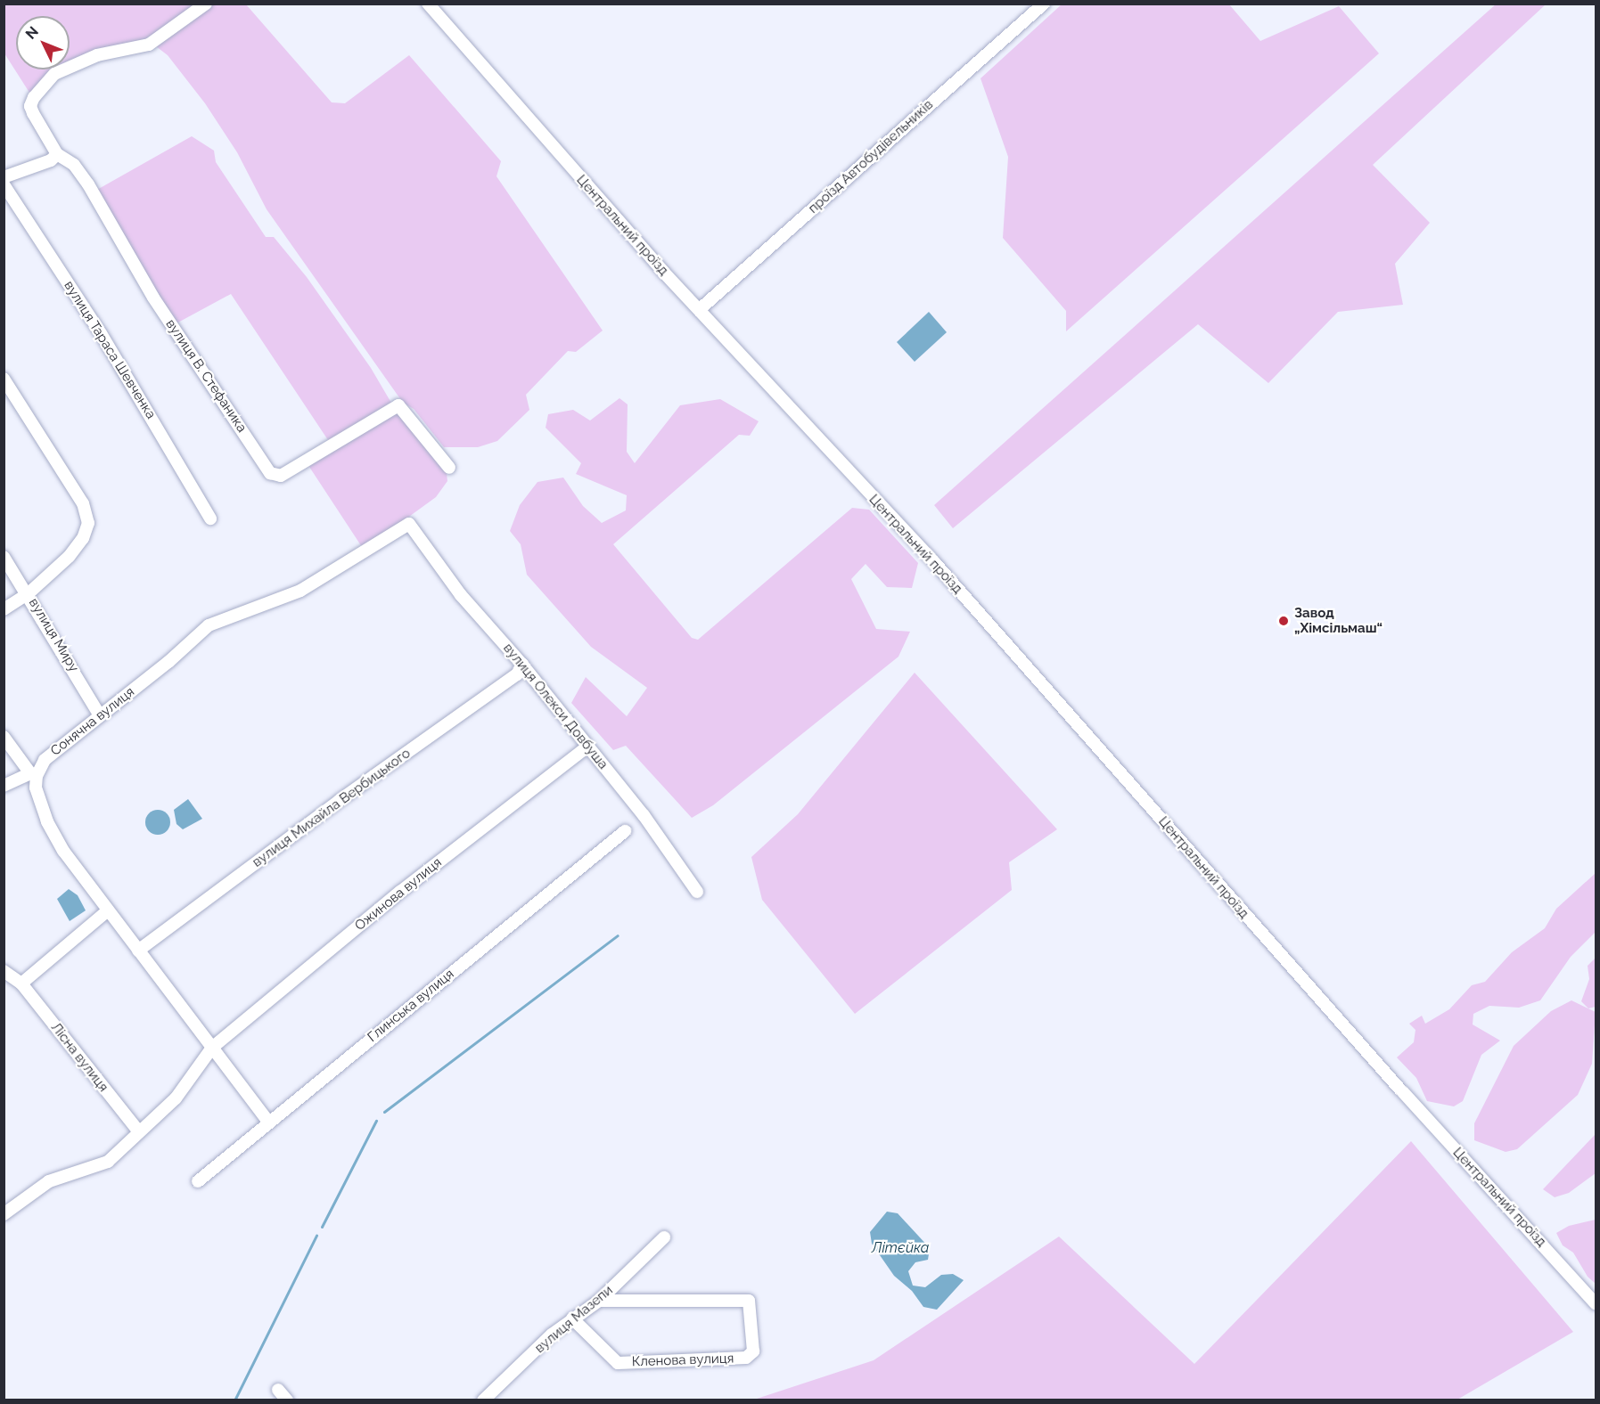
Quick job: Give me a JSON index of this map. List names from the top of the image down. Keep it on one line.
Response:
{"streets":{"street":["проїзд Автобудівельників","Центральний проїзд","вулиця Тараса Шевченка","вулиця В. Стефаника","вулиця Миру","вулиця Олекси Довбуша","Сонячна вулиця","вулиця Михайла Вербицького","Ожинова вулиця","Глинська вулиця","Лісна вулиця","вулиця Мазепи","Кленова вулиця"]},"crossings":[["проїзд Автобудівельників","Центральний проїзд"],["вулиця Миру","Сонячна вулиця"],["вулиця Олекси Довбуша","Сонячна вулиця"],["вулиця Олекси Довбуша","вулиця Михайла Вербицького"],["вулиця Олекси Довбуша","Ожинова вулиця"],["вулиця Мазепи","Кленова вулиця"]],"water":["Літєйка"],"places":["Завод „Хімсільмаш“"],"north":"top left"}
